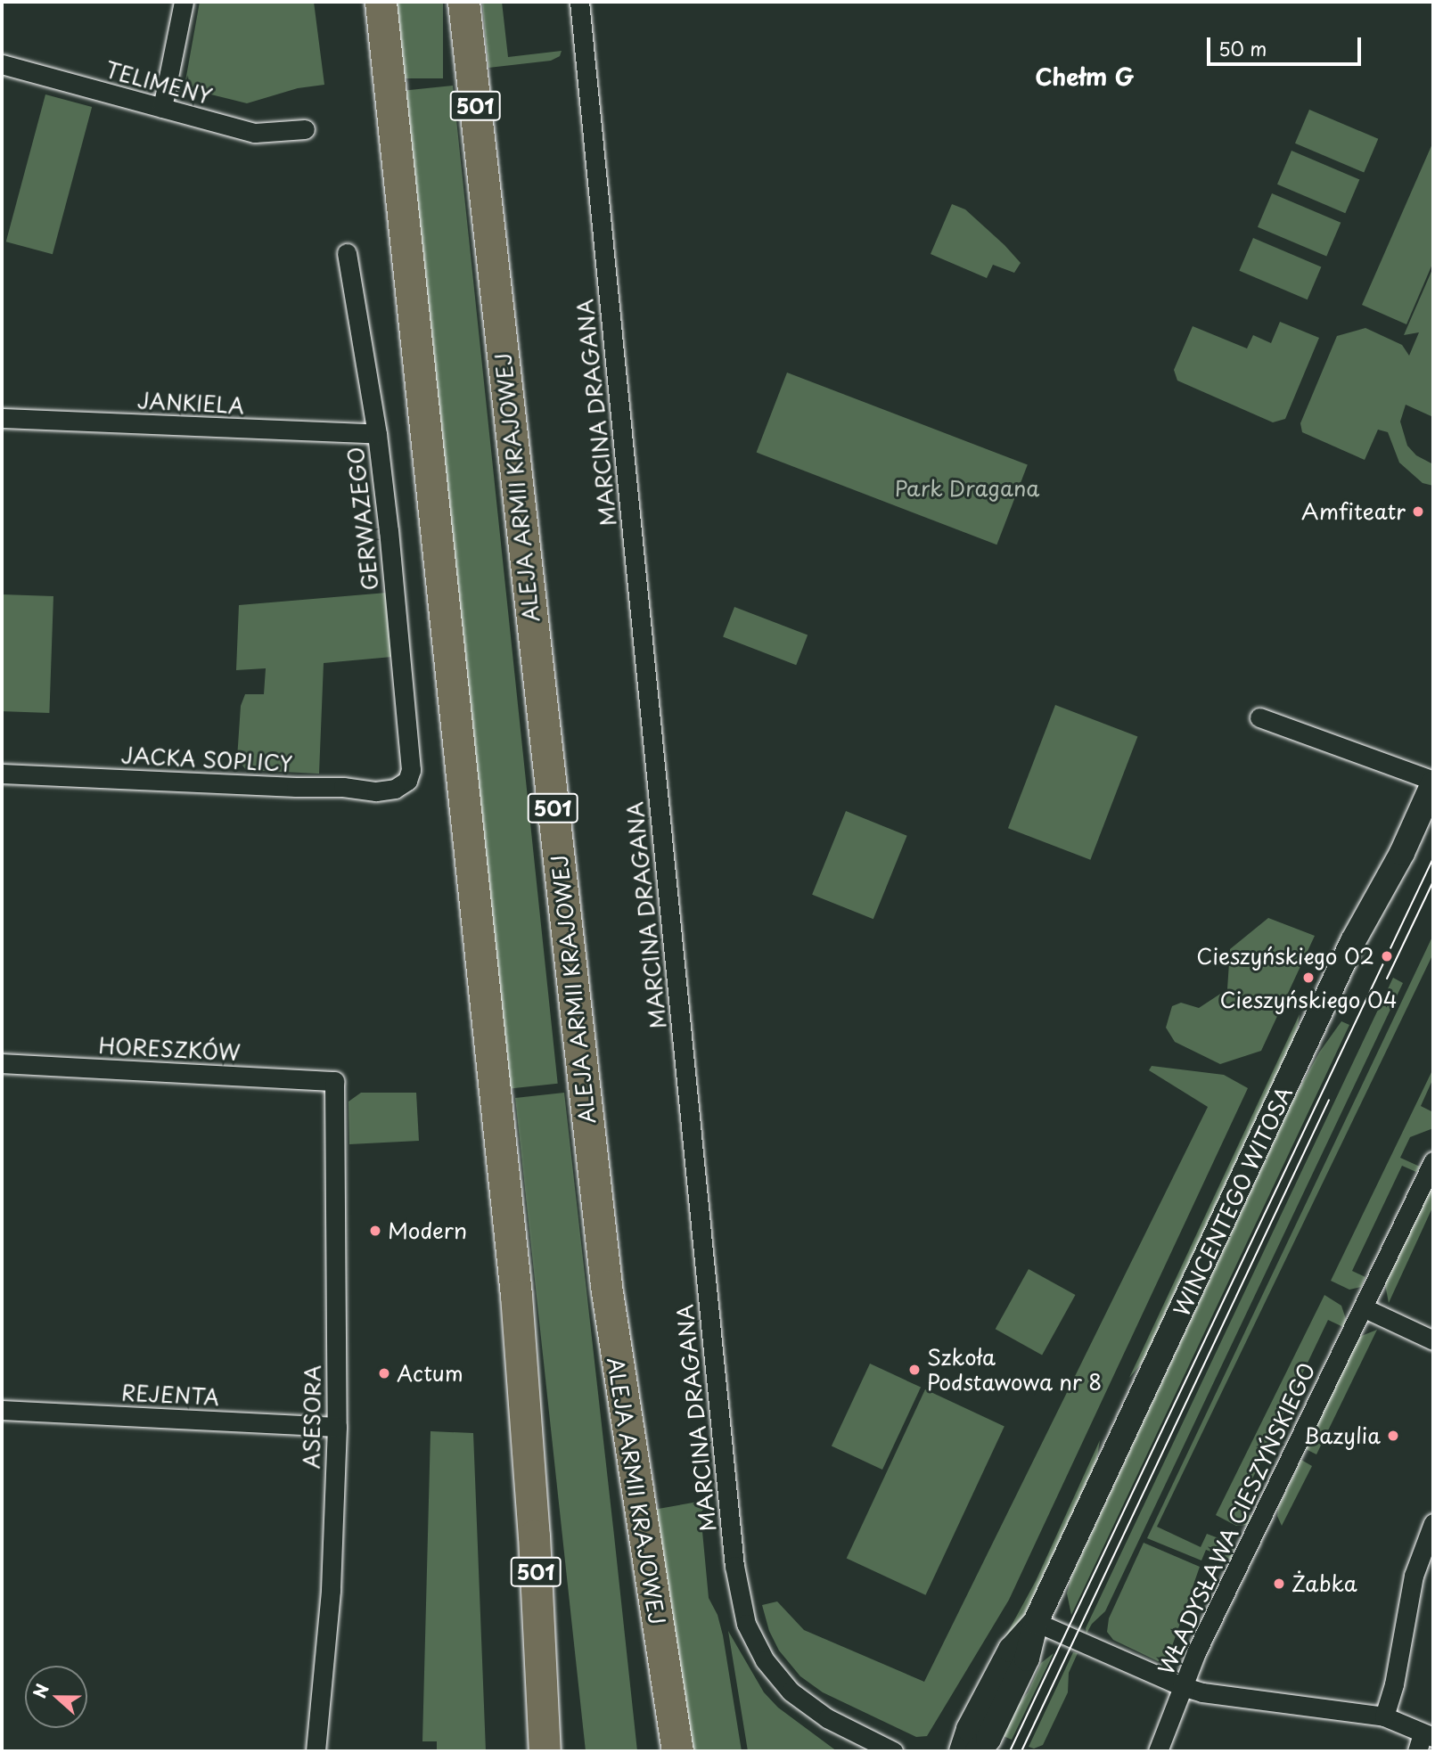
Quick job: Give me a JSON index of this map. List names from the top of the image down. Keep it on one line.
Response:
{"streets":{"main road":["501","ALEJA ARMII KRAJOWEJ"],"street":["TELIMENY","JANKIELA","MARCINA DRAGANA","GERWAZEGO","JACKA SOPLICY","HORESZKÓW","WINCENTEGO WITOSA","REJENTA","ASESORA","WŁADYSŁAWA CIESZYŃSKIEGO"]},"crossings":[["JANKIELA","GERWAZEGO"],["GERWAZEGO","JACKA SOPLICY"],["HORESZKÓW","ASESORA"],["REJENTA","ASESORA"]],"districts":["Chełm G"],"parks":["Park Dragana"],"places":["Amfiteatr","Cieszyńskiego 02","Cieszyńskiego 04","Modern","Szkoła Podstawowa nr 8","Actum","Bazylia","Żabka"],"scale_bar":"50 m","north":"left"}
